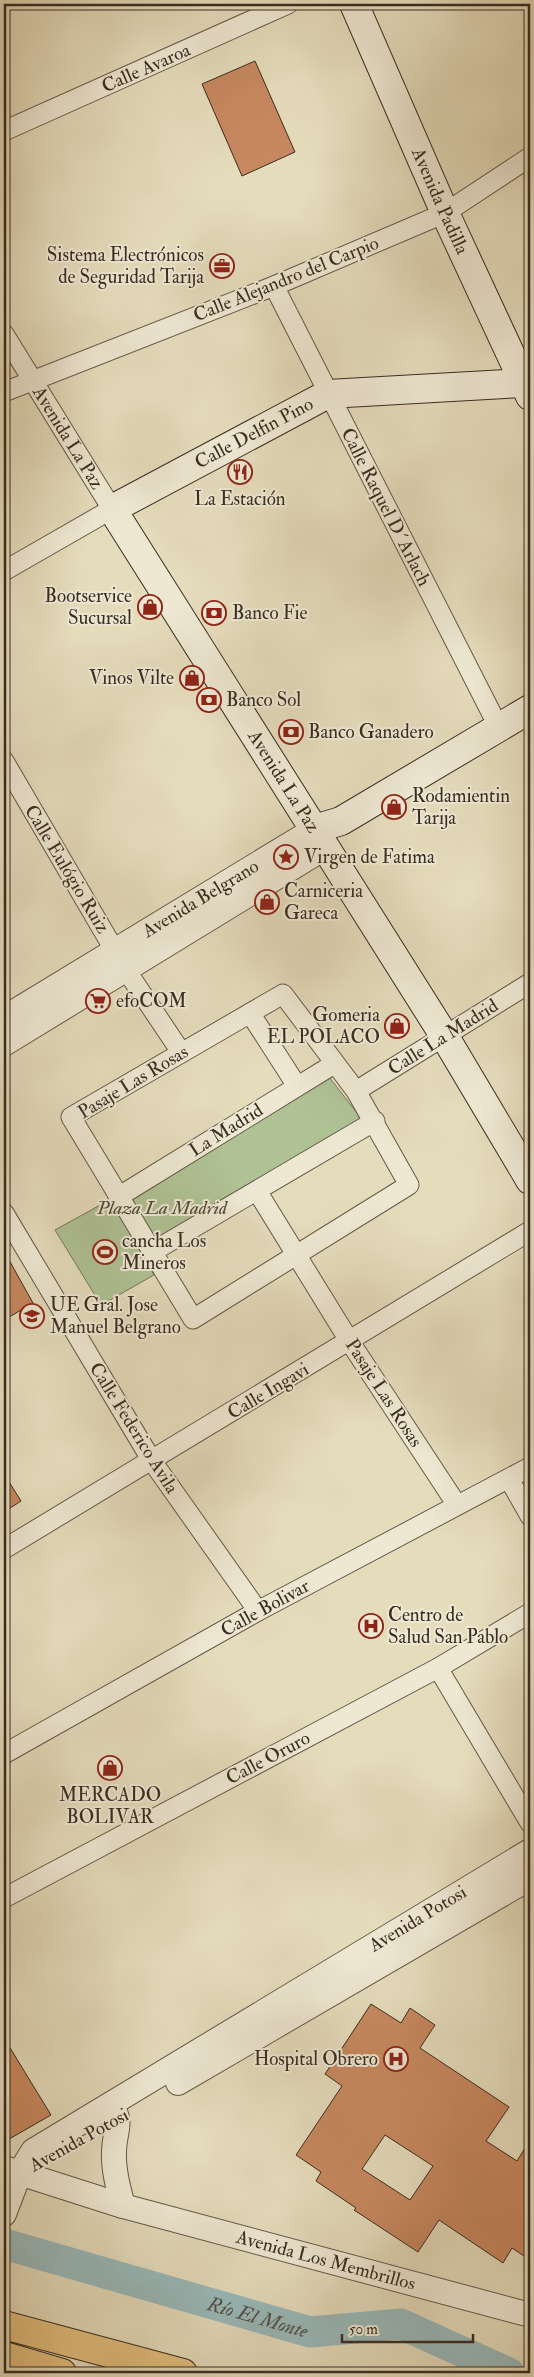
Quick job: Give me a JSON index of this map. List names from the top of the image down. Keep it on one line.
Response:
{"streets":{"main road":["Avenida Padilla","Calle Delfin Pino","Avenida La Paz","Avenida Belgrano"],"street":["Calle Avaroa","Calle Alejandro del Carpio","Calle Raquel D´Arlach","Calle Eulógio Ruiz","Calle La Madrid","Pasaje Las Rosas","La Madrid","Calle Ingavi","Calle Federico Avila","Calle Bolivar","Calle Oruro","Avenida Potosi","Avenida Los Membrillos"]},"crossings":[["Avenida Padilla","Calle Alejandro del Carpio"],["Avenida Padilla","Calle Delfin Pino"],["Calle Alejandro del Carpio","Avenida La Paz"],["Calle Alejandro del Carpio","Calle Raquel D´Arlach"],["Calle Delfin Pino","Avenida La Paz"],["Calle Delfin Pino","Calle Raquel D´Arlach"],["Avenida La Paz","Avenida Belgrano"],["Avenida La Paz","Calle La Madrid"],["Calle Raquel D´Arlach","Avenida Belgrano"],["Calle Eulógio Ruiz","Avenida Belgrano"],["Calle Eulógio Ruiz","Pasaje Las Rosas"],["Calle La Madrid","Pasaje Las Rosas"],["Pasaje Las Rosas","La Madrid"],["Pasaje Las Rosas","Calle Ingavi"],["Pasaje Las Rosas","Calle Bolivar"],["Calle Ingavi","Calle Federico Avila"],["Calle Federico Avila","Calle Bolivar"],["Avenida Potosi","Avenida Los Membrillos"]],"water":["Río El Monte"],"parks":["Plaza La Madrid"],"places":{"office":["Sistema Electrónicos de Seguridad Tarija"],"restaurant":["La Estación"],"shop":["Bootservice Sucursal","Vinos Vilte","Rodamientin Tarija","Carniceria Gareca","Gomeria EL POLACO","MERCADO BOLIVAR"],"bank":["Banco Fie","Banco Sol","Banco Ganadero"],"place":["Virgen de Fatima"],"supermarket":["efoCOM"],"sports":["cancha Los Mineros"],"school or university":["UE Gral. Jose Manuel Belgrano"],"hospital":["Centro de Salud San Pablo","Hospital Obrero"]},"scale_bar":"50 m"}
